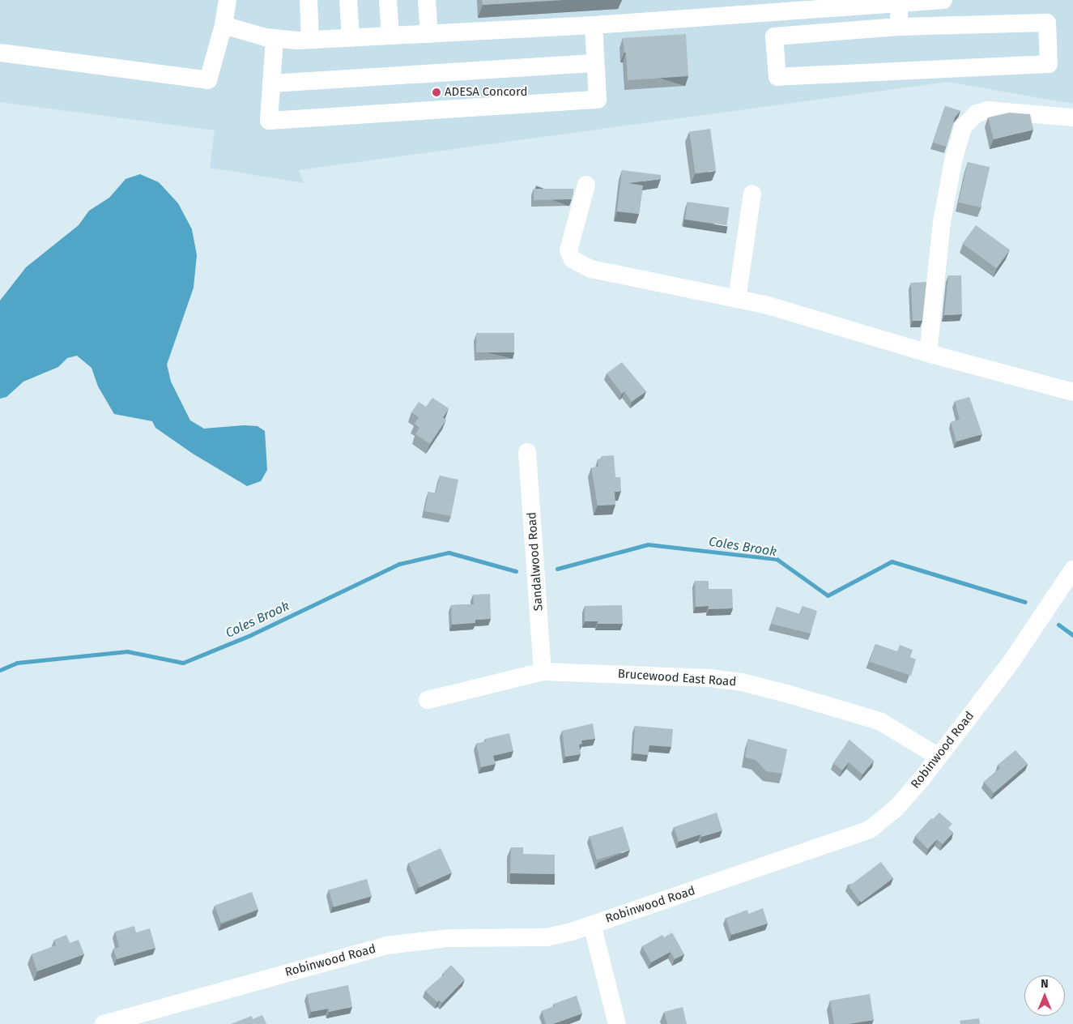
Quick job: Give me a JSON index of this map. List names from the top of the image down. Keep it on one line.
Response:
{"streets":{"street":["Sandalwood Road","Brucewood East Road","Robinwood Road"]},"crossings":[["Sandalwood Road","Brucewood East Road"],["Brucewood East Road","Robinwood Road"]],"water":["Coles Brook"],"places":["ADESA Concord"],"north":"top"}
